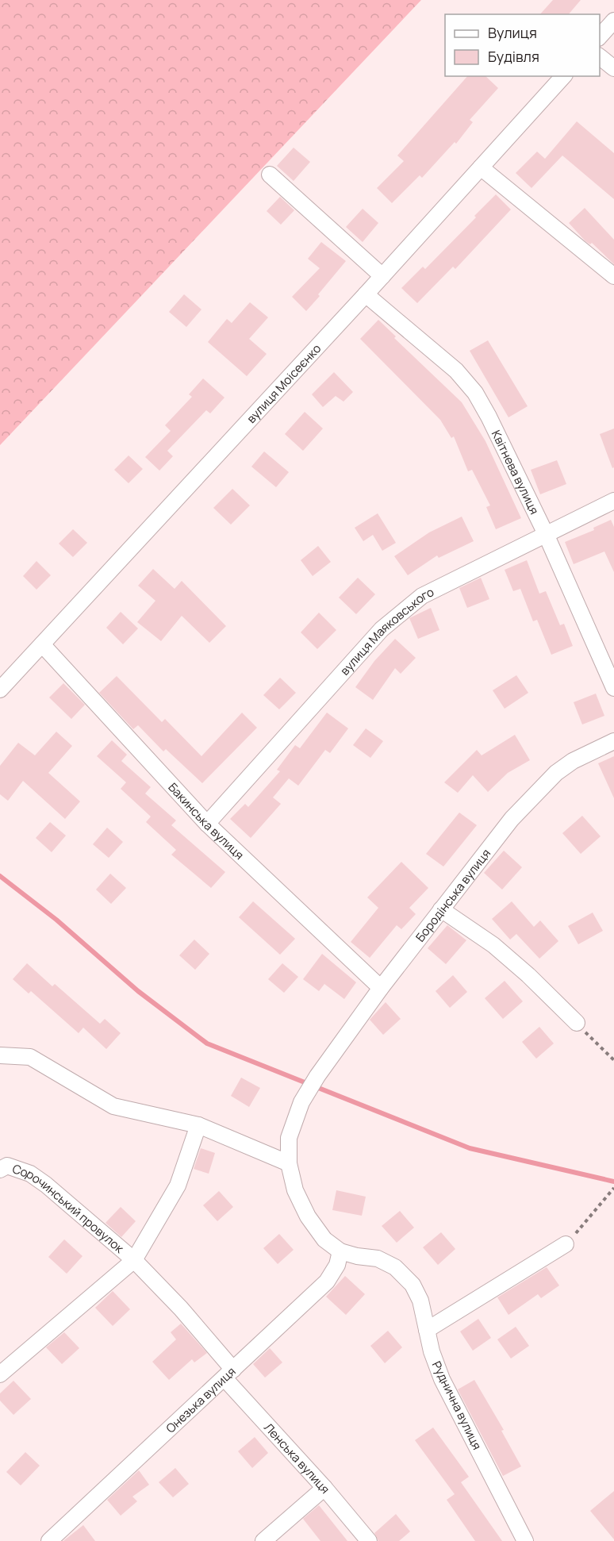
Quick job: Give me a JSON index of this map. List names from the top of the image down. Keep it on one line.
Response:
{"streets":{"street":["вулиця Моісеєнко","Квітнева вулиця","вулиця Маяковського","Бакинська вулиця","Бородінська вулиця","Сорочинський провулок","Онезька вулиця","Руднична вулиця","Ленська вулиця"]},"crossings":[["вулиця Моісеєнко","Квітнева вулиця"],["вулиця Моісеєнко","Бакинська вулиця"],["Квітнева вулиця","вулиця Маяковського"],["вулиця Маяковського","Бакинська вулиця"],["Бакинська вулиця","Бородінська вулиця"],["Бородінська вулиця","Руднична вулиця"],["Сорочинський провулок","Ленська вулиця"],["Онезька вулиця","Руднична вулиця"],["Онезька вулиця","Ленська вулиця"]],"legend":["Вулиця","Будівля"]}
